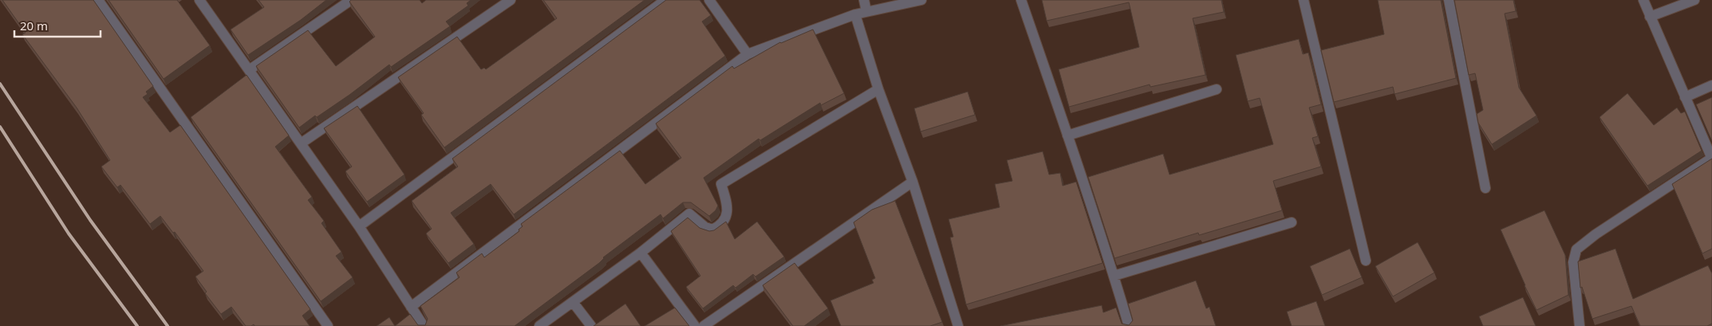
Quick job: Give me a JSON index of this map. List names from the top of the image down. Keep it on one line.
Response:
{"scale_bar":"20 m"}
